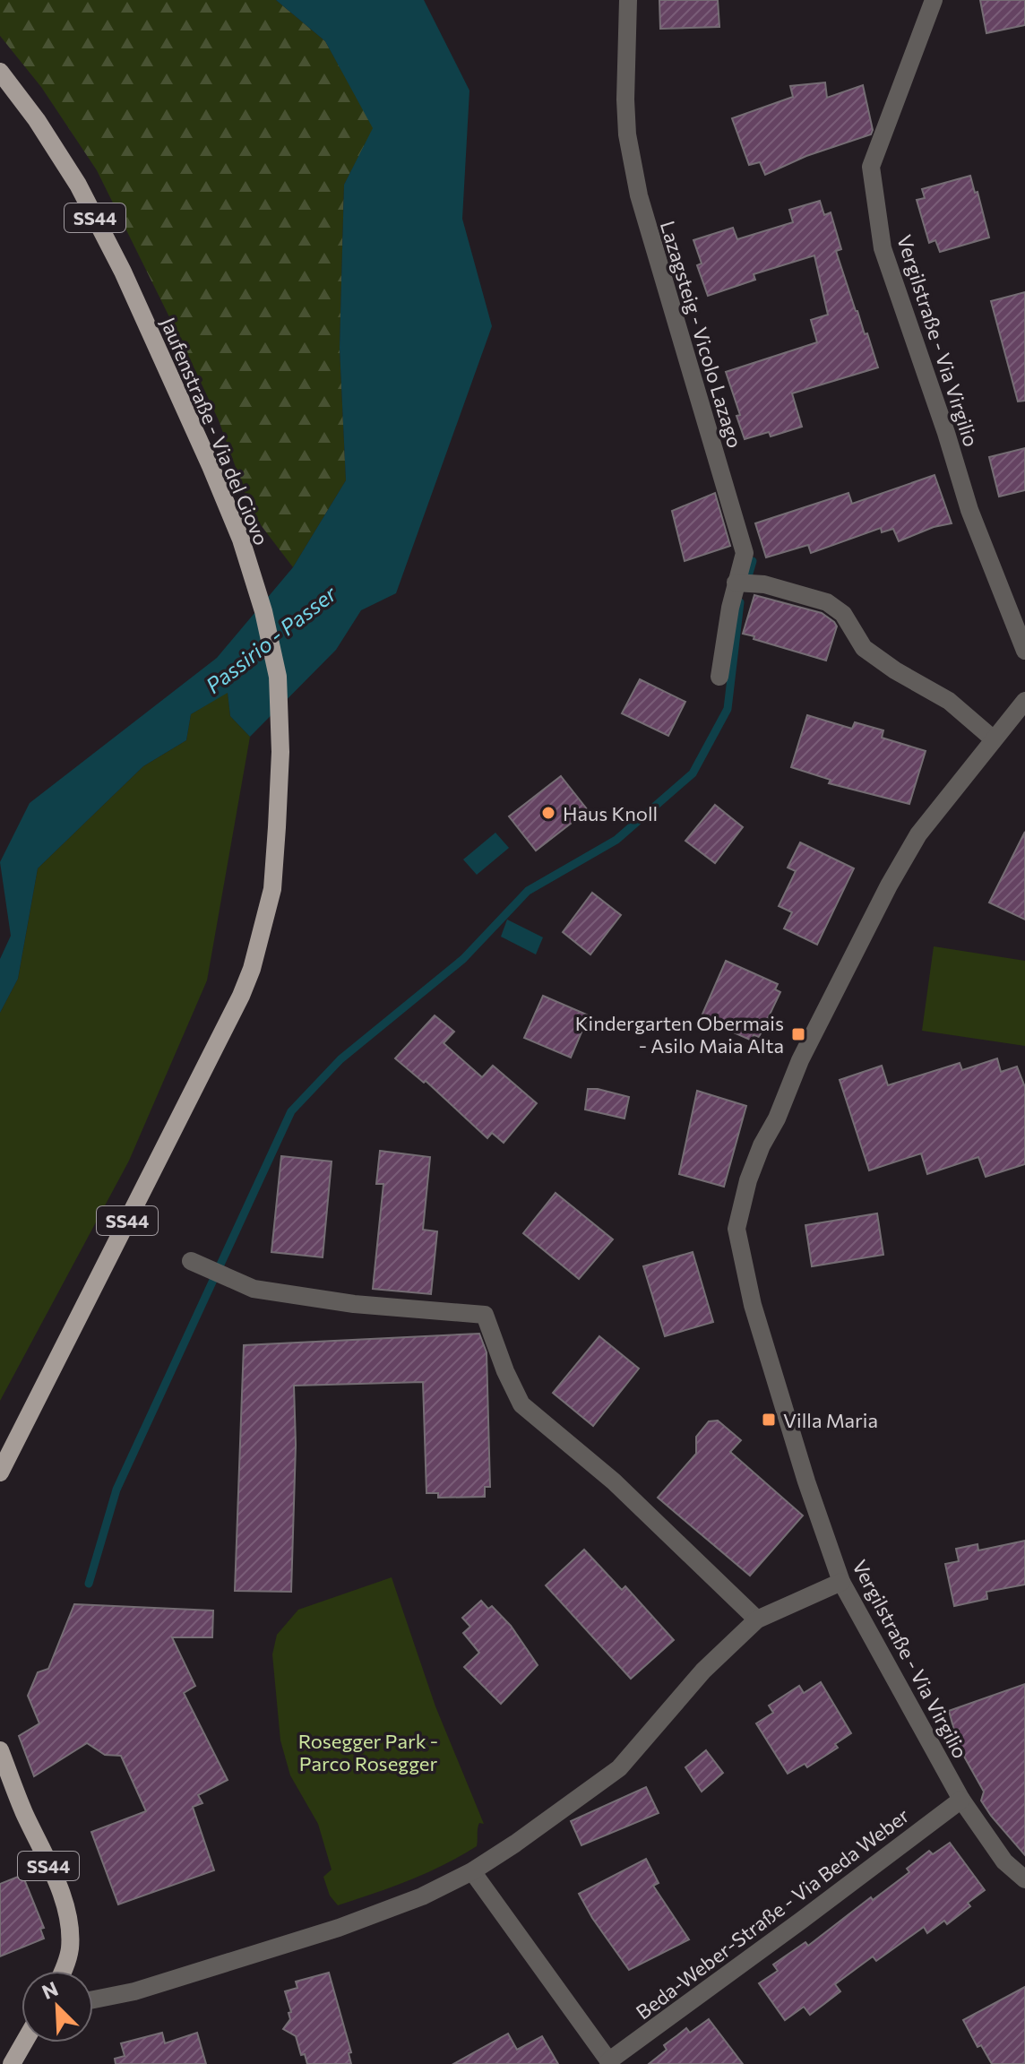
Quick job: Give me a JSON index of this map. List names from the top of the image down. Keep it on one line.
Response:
{"streets":{"main road":["SS44","Jaufenstraße - Via del Giovo"],"street":["Lazagsteig - Vicolo Lazago","Vergilstraße - Via Virgilio","Beda-Weber-Straße - Via Beda Weber"]},"crossings":[["Vergilstraße - Via Virgilio","Beda-Weber-Straße - Via Beda Weber"]],"water":["Passirio - Passer"],"parks":["Rosegger Park - Parco Rosegger"],"places":{"other":["Haus Knoll"],"transit":["Kindergarten Obermais - Asilo Maia Alta","Villa Maria"]},"north":"top left"}
